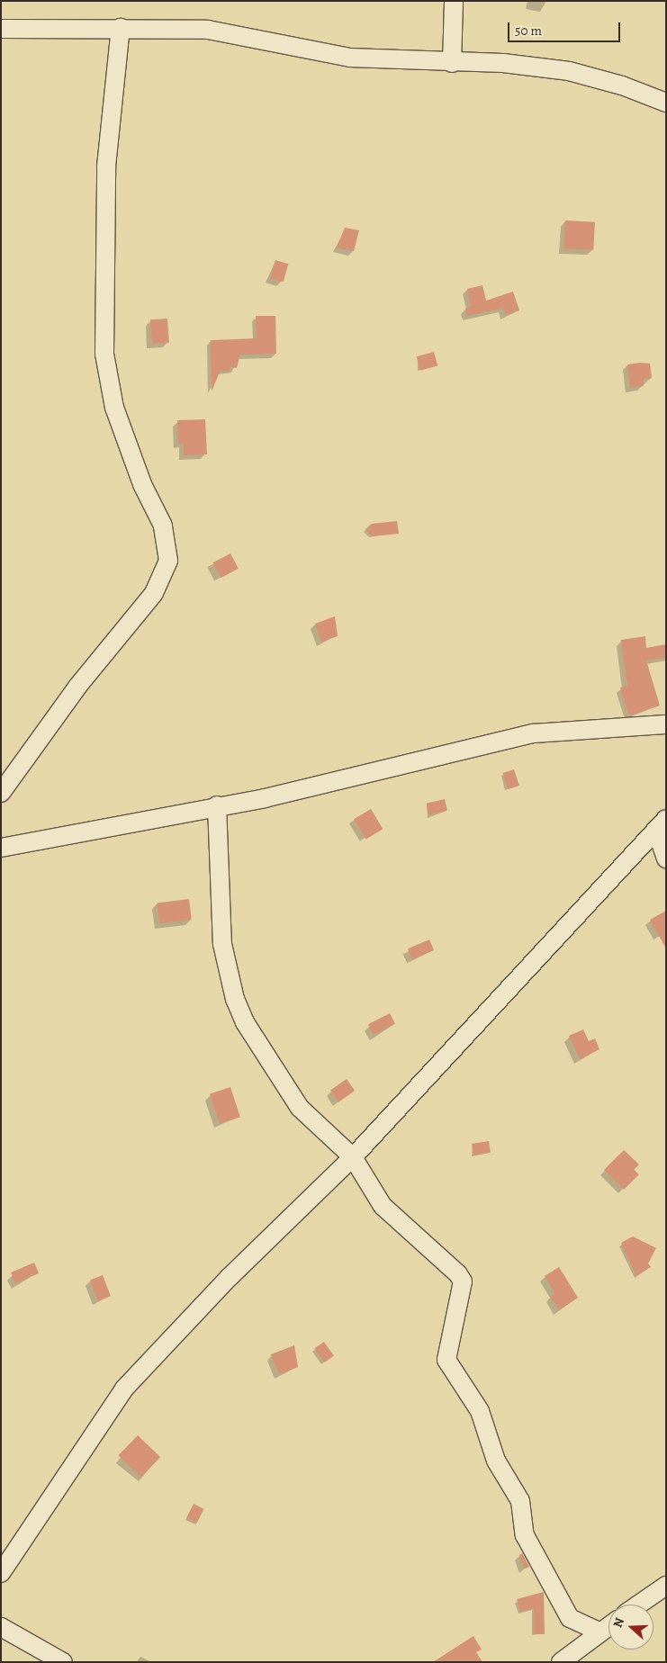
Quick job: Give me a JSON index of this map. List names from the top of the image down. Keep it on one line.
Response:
{"scale_bar":"50 m","north":"left"}
